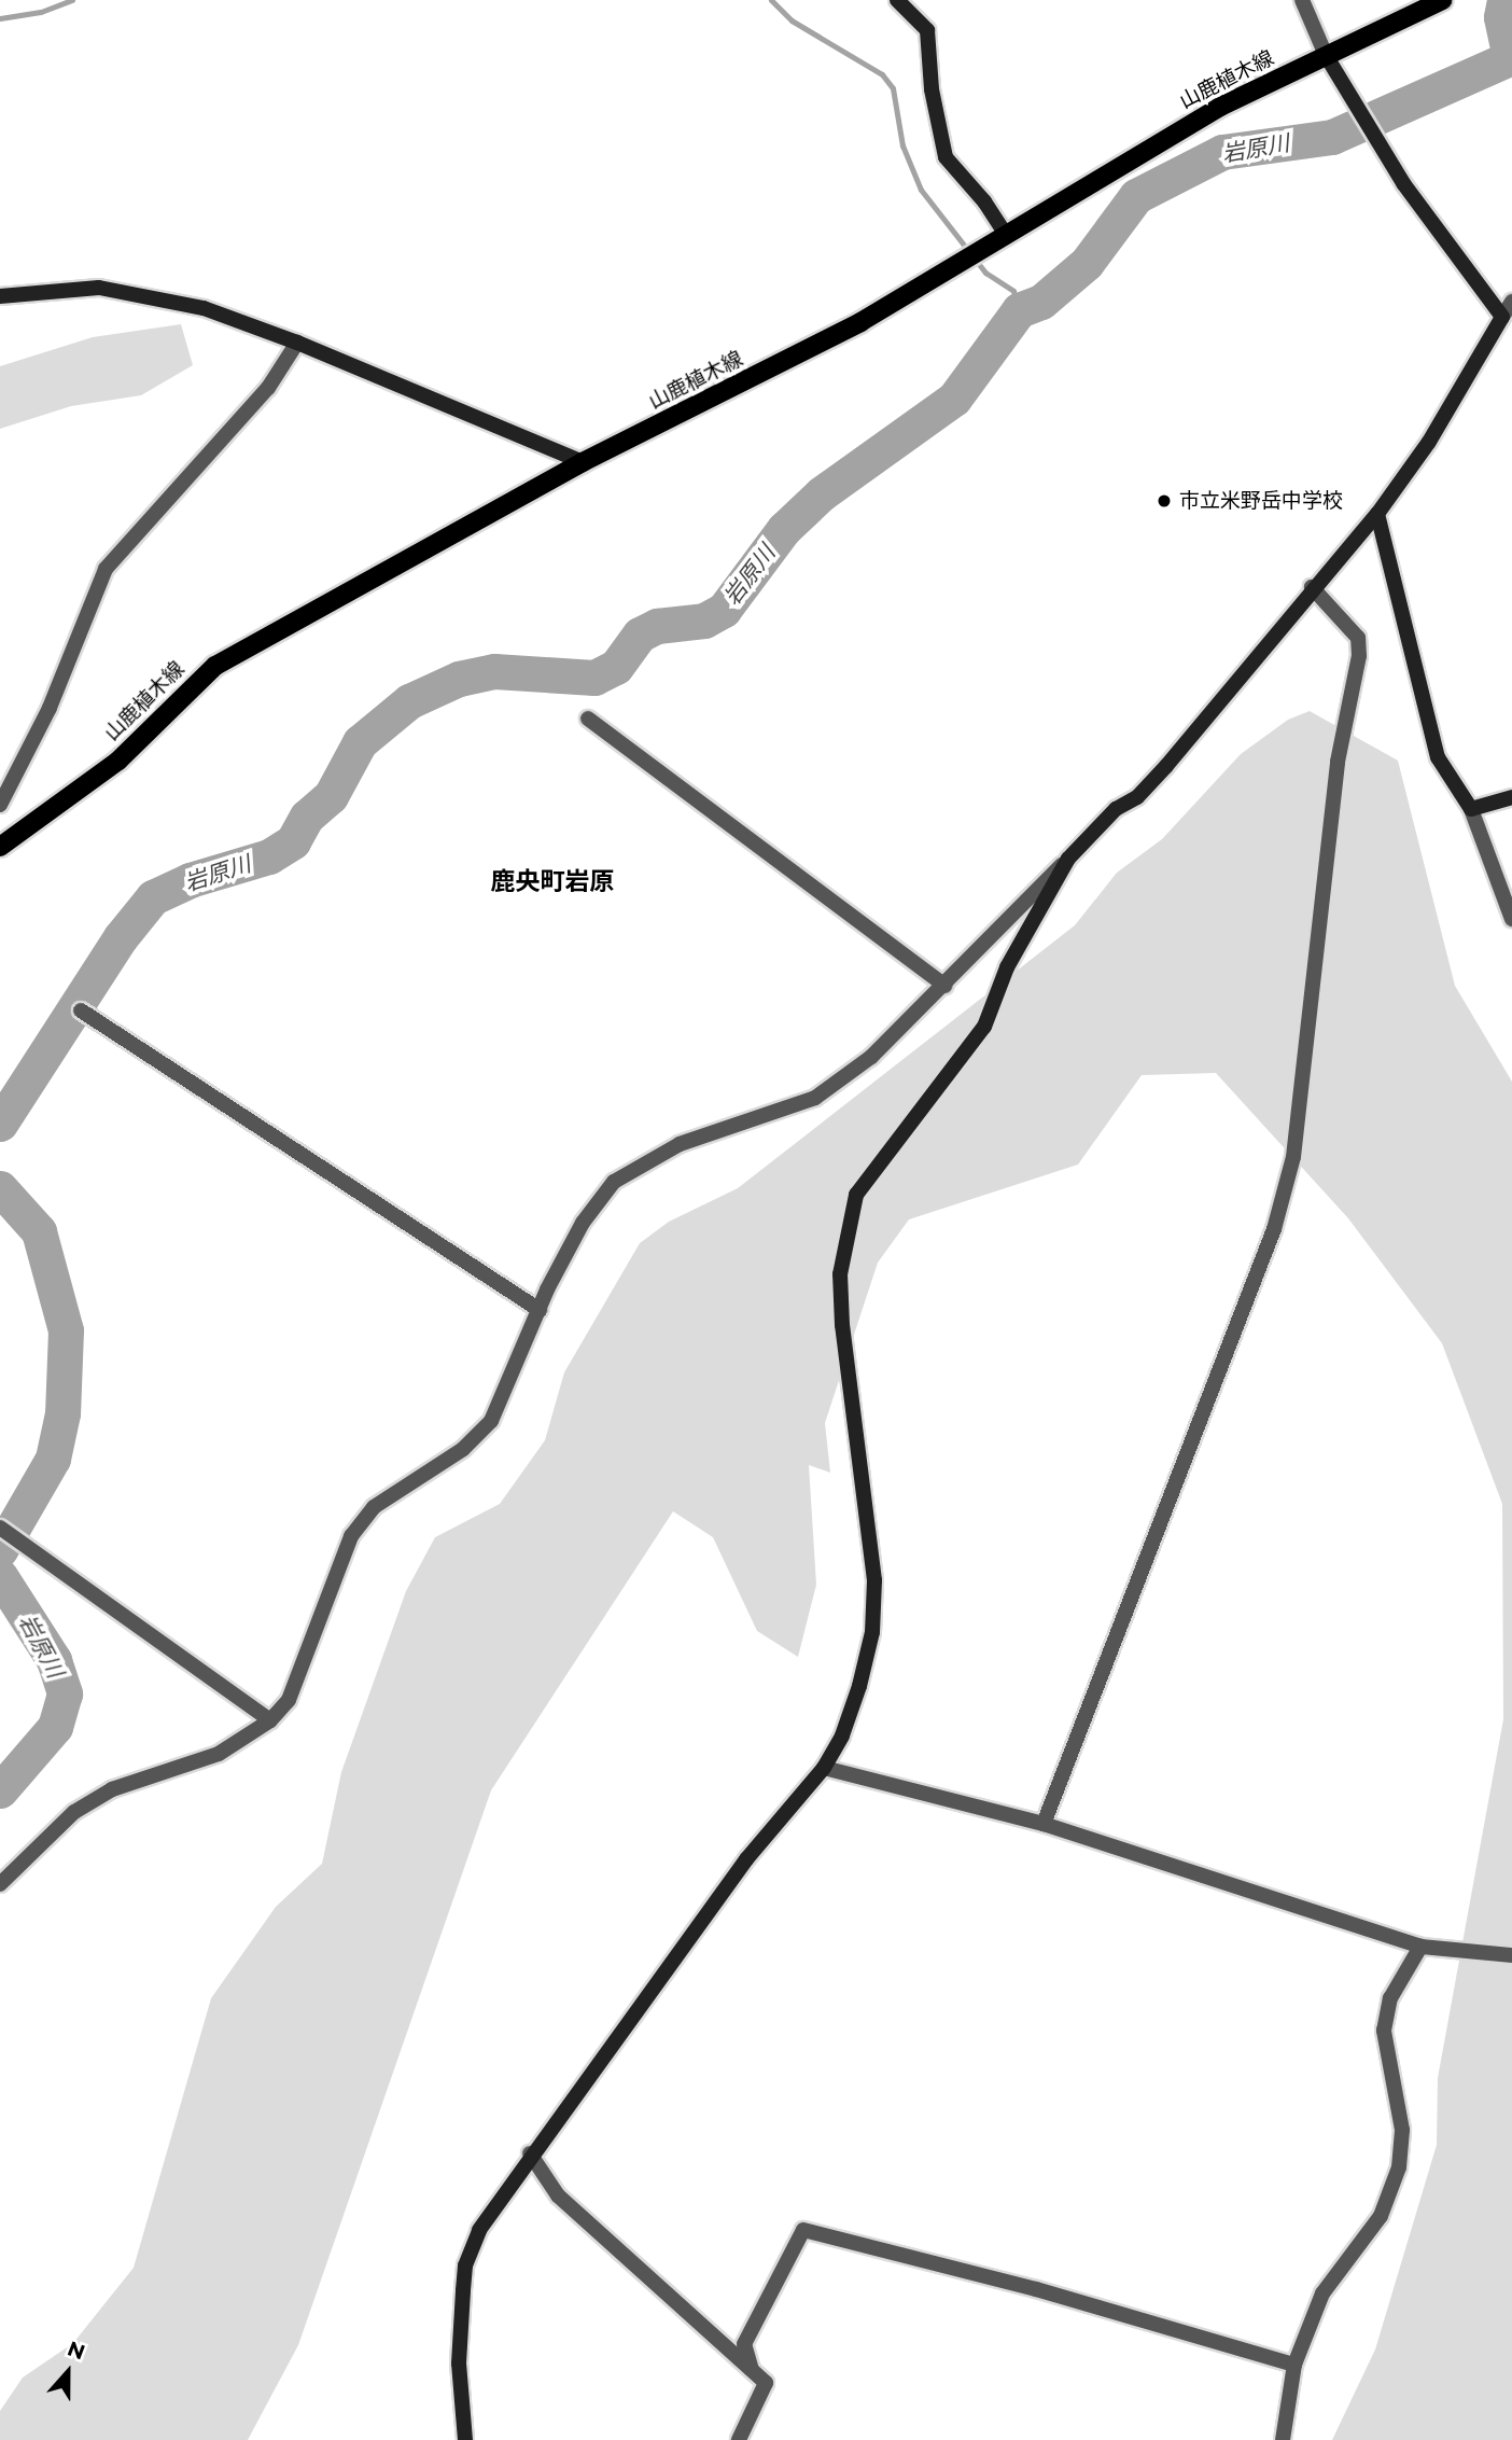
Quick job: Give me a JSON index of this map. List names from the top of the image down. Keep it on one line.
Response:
{"streets":{"main road":["山鹿植木線"]},"districts":["鹿央町岩原"],"water":["岩原川"],"places":["市立米野岳中学校"],"north":"top"}
